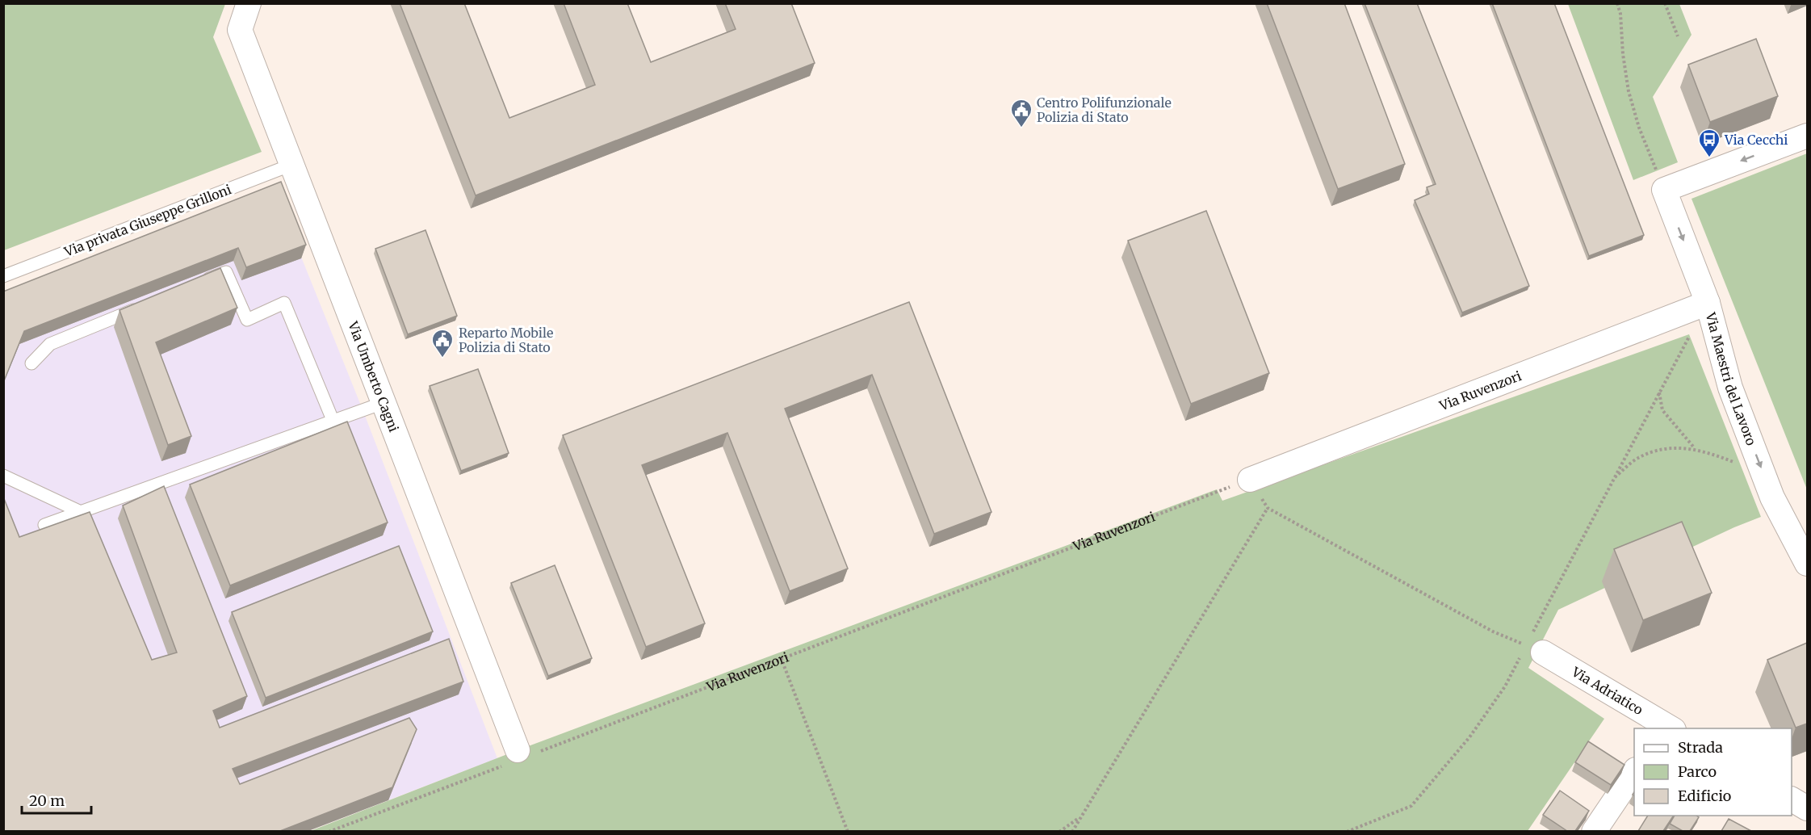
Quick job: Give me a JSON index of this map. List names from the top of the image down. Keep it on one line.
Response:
{"streets":{"street":["Via Umberto Cagni","Via Maestri del Lavoro","Via Ruvenzori","Via Adriatico"],"lane":["Via privata Giuseppe Grilloni"]},"crossings":[["Via privata Giuseppe Grilloni","Via Umberto Cagni"],["Via Umberto Cagni","Via Ruvenzori"],["Via Maestri del Lavoro","Via Ruvenzori"]],"one_way":["Via Maestri del Lavoro"],"places":{"public building":["Centro Polifunzionale Polizia di Stato","Reparto Mobile Polizia di Stato"],"bus stop":["Via Cecchi"]},"legend":["Strada","Parco","Edificio"],"scale_bar":"20 m"}
